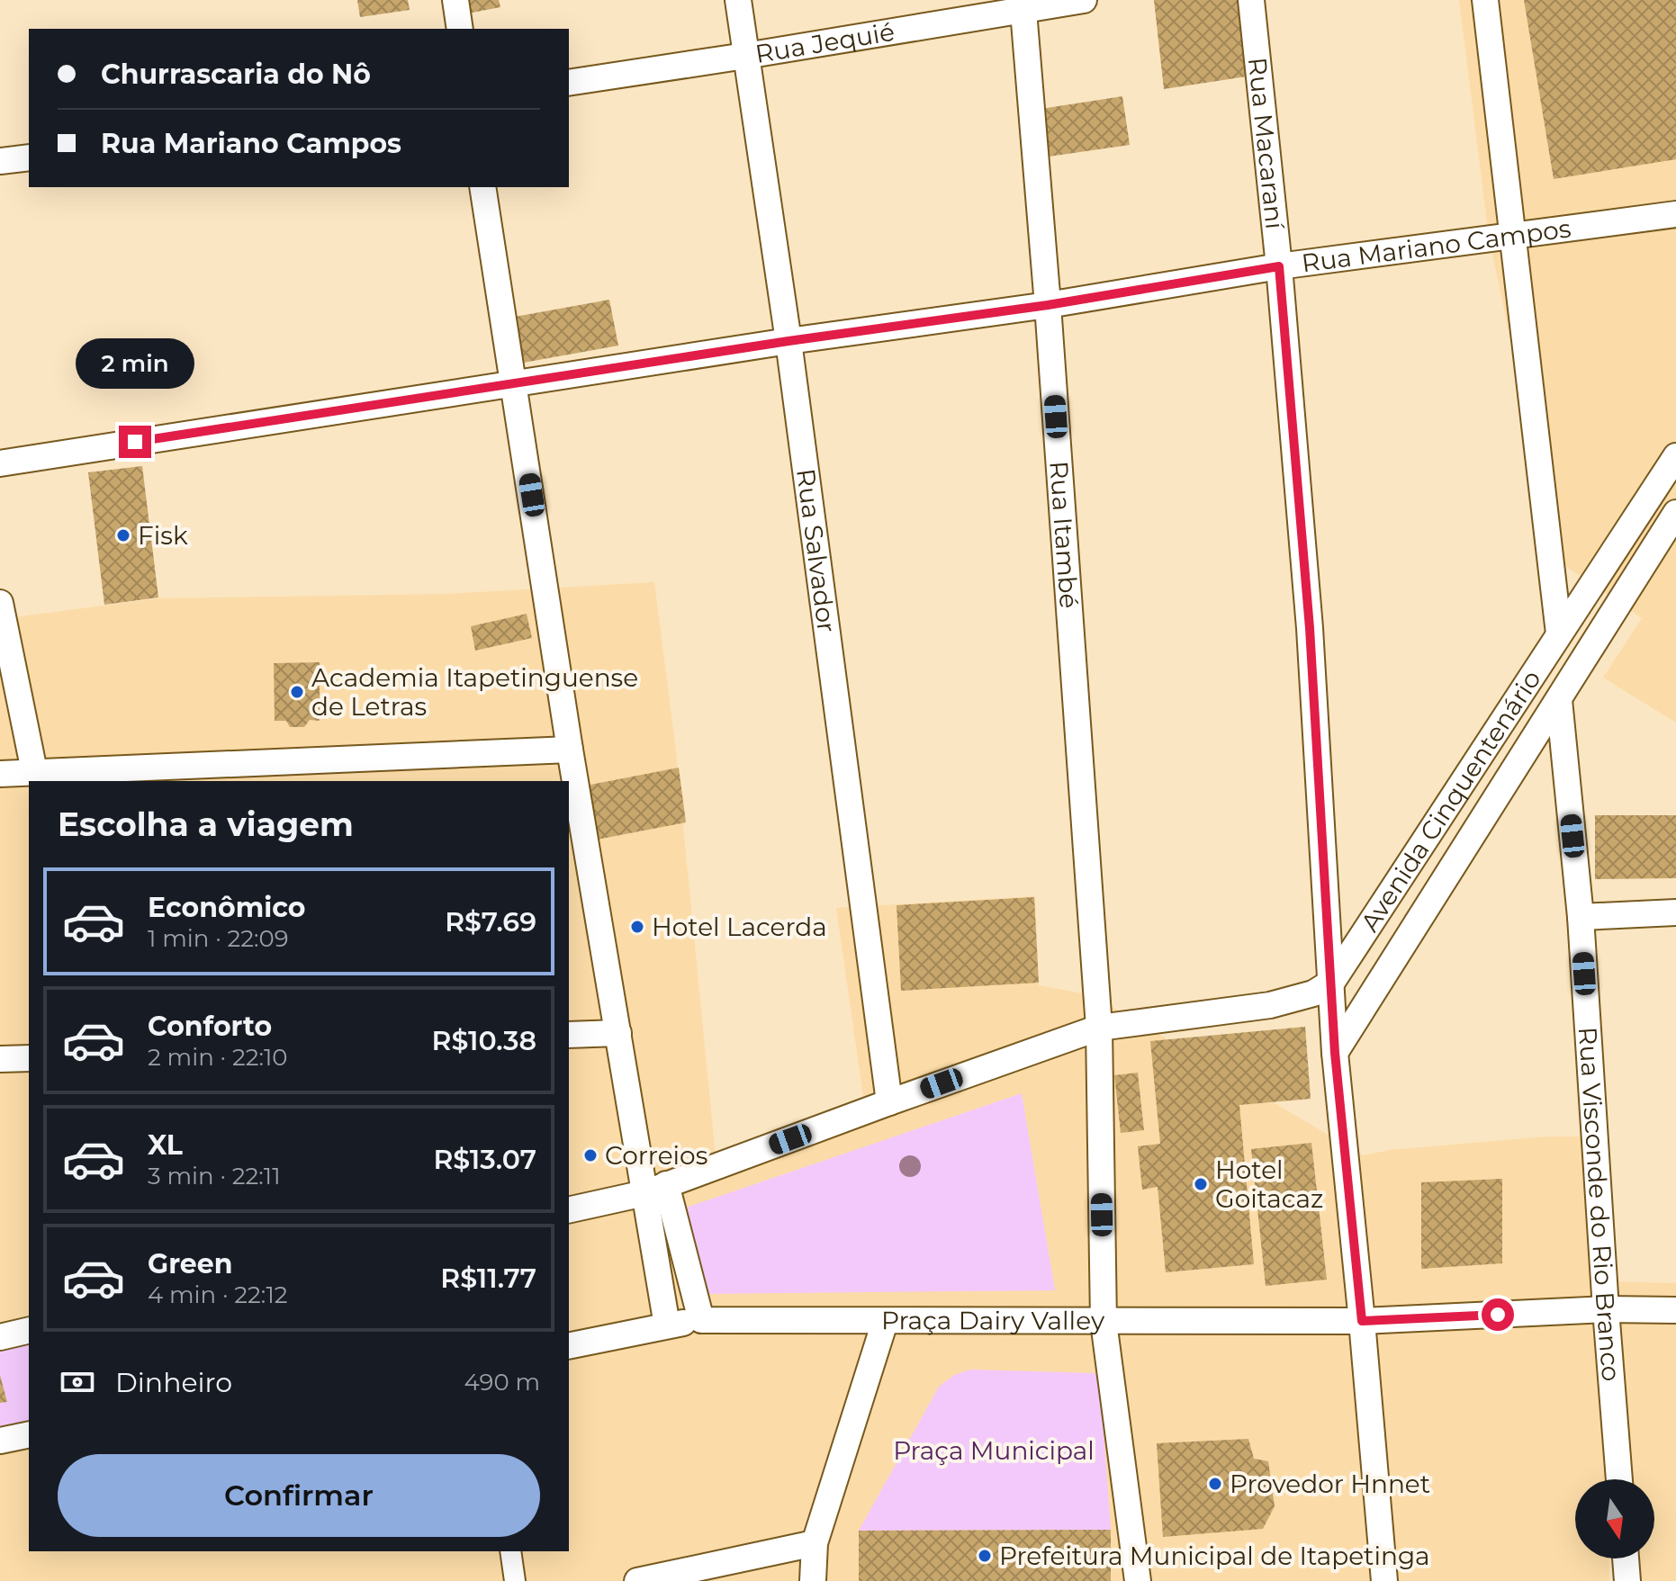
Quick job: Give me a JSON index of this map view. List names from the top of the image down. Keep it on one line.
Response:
{"streets":{"street":["Rua Jequié","Rua Macaraní","Rua Mariano Campos","Rua Itambé","Rua Salvador","Avenida Cinquentenário","Rua Visconde do Rio Branco","Praça Dairy Valley"]},"crossings":[["Rua Jequié","Rua Itambé"],["Rua Jequié","Rua Salvador"],["Rua Macaraní","Rua Mariano Campos"],["Rua Macaraní","Avenida Cinquentenário"],["Rua Mariano Campos","Rua Itambé"],["Rua Mariano Campos","Rua Salvador"],["Rua Itambé","Praça Dairy Valley"],["Avenida Cinquentenário","Rua Visconde do Rio Branco"]],"parks":["Praça Municipal"],"places":["Fisk","Academia Itapetinguense de Letras","Hotel Lacerda","Correios","Hotel Goitacaz","Provedor Hnnet","Prefeitura Municipal de Itapetinga"],"north":"bottom","page":{"banner":["Churrascaria do Nô","Rua Mariano Campos"],"bubble":"2 min","heading":"Escolha a viagem","list":[{"name":"Econômico","note":"1 min · 22:09","value":"R$7.69"},{"name":"Conforto","note":"2 min · 22:10","value":"R$10.38"},{"name":"XL","note":"3 min · 22:11","value":"R$13.07"},{"name":"Green","note":"4 min · 22:12","value":"R$11.77"}],"pay":["Dinheiro","490 m"],"buttons":"Confirmar"}}
